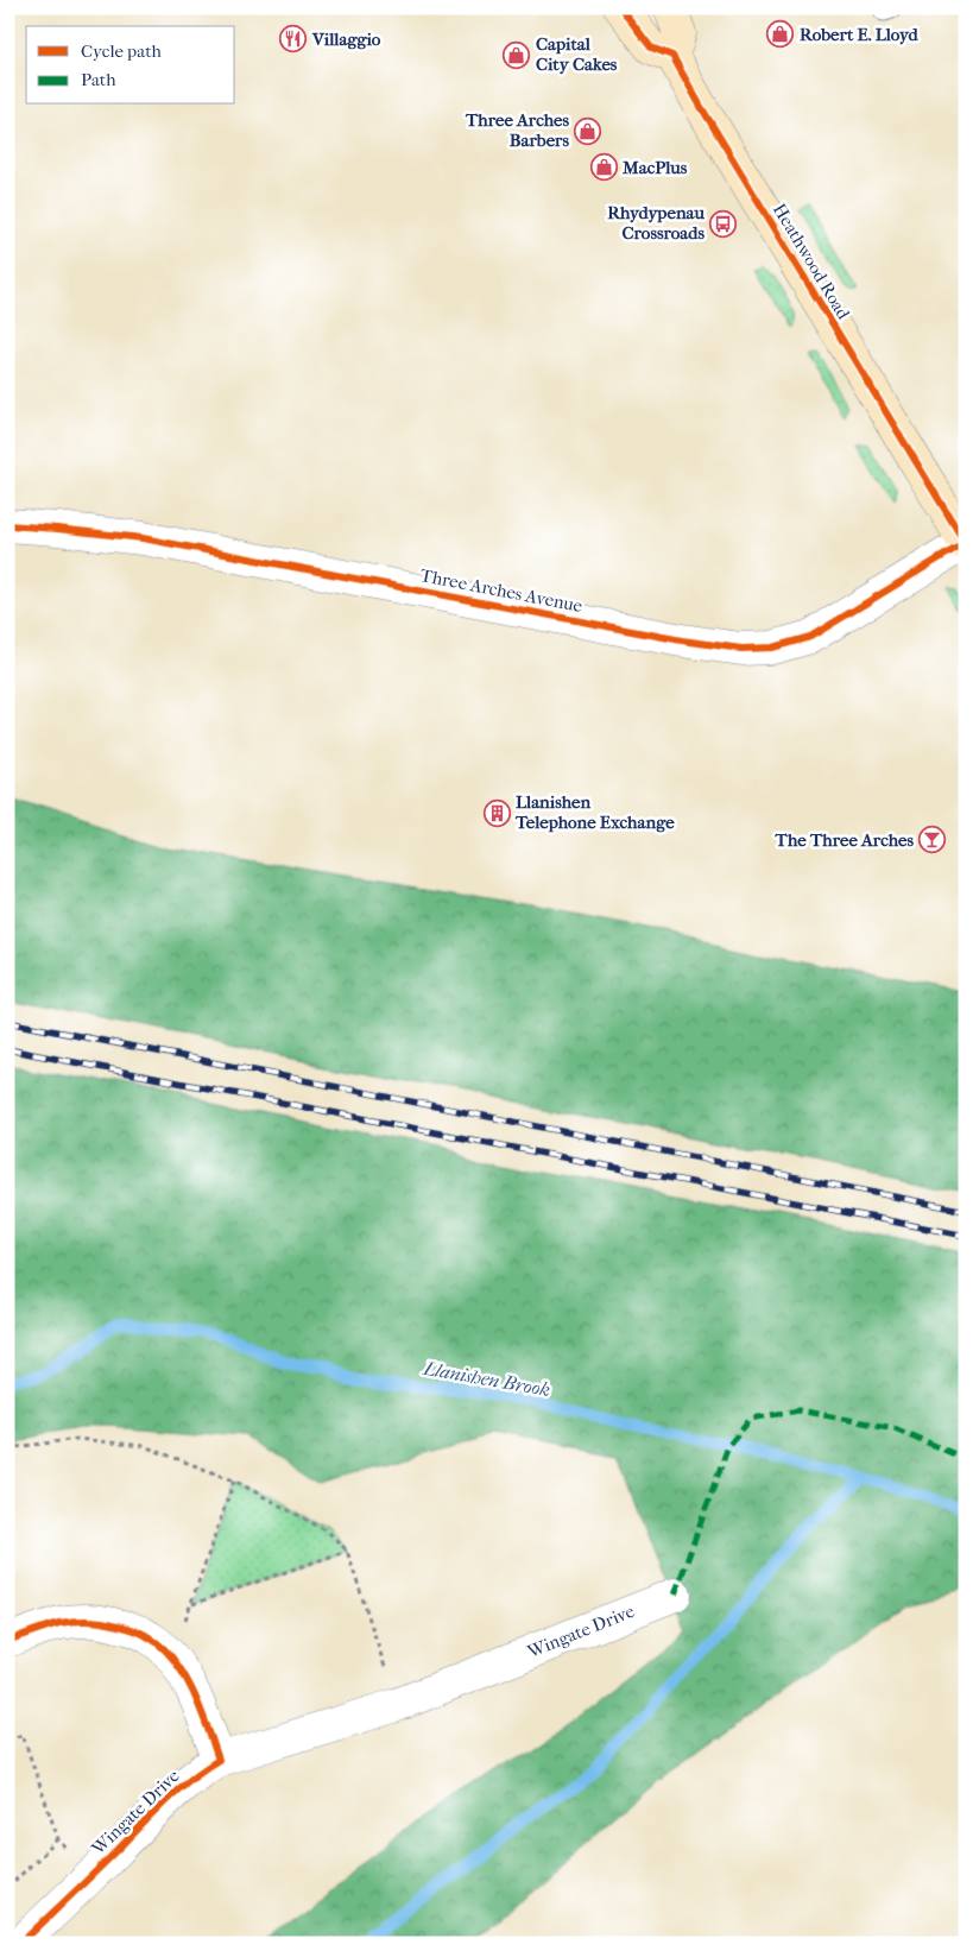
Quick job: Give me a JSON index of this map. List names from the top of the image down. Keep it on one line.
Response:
{"streets":{"street":["Heathwood Road","Three Arches Avenue","Wingate Drive"]},"crossings":[["Heathwood Road","Three Arches Avenue"]],"water":["Llanishen Brook"],"places":{"shop":["Robert E. Lloyd","Capital City Cakes","Three Arches Barbers","MacPlus"],"restaurant":["Villaggio"],"bus stop":["Rhydypenau Crossroads"],"building":["Llanishen Telephone Exchange"],"bar":["The Three Arches"]},"legend":["Cycle path","Path"]}
